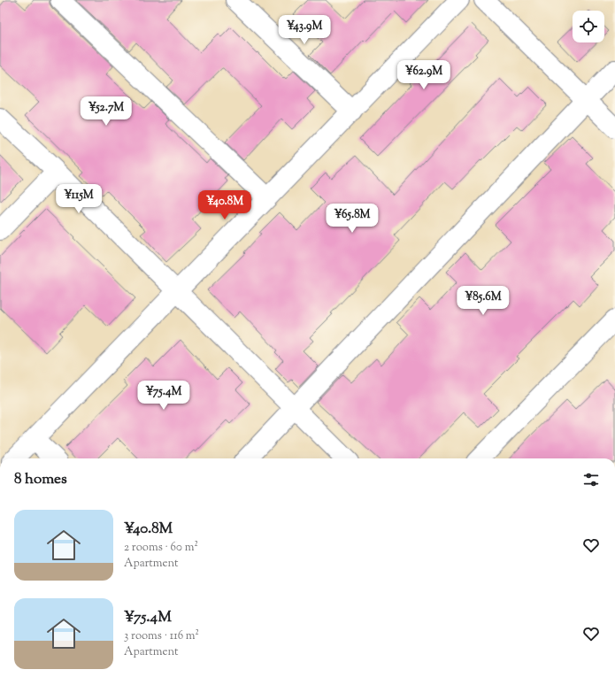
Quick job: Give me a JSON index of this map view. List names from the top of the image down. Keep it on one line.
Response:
{"page":{"price":["¥43.9M","¥62.9M","¥52.7M","¥115M","¥40.8M","¥65.8M","¥85.6M","¥75.4M"],"heading":"8 homes","list":[{"name":"¥40.8M","note":"2 rooms · 60 m² · Apartment"},{"name":"¥75.4M","note":"3 rooms · 116 m² · Apartment"}]}}
